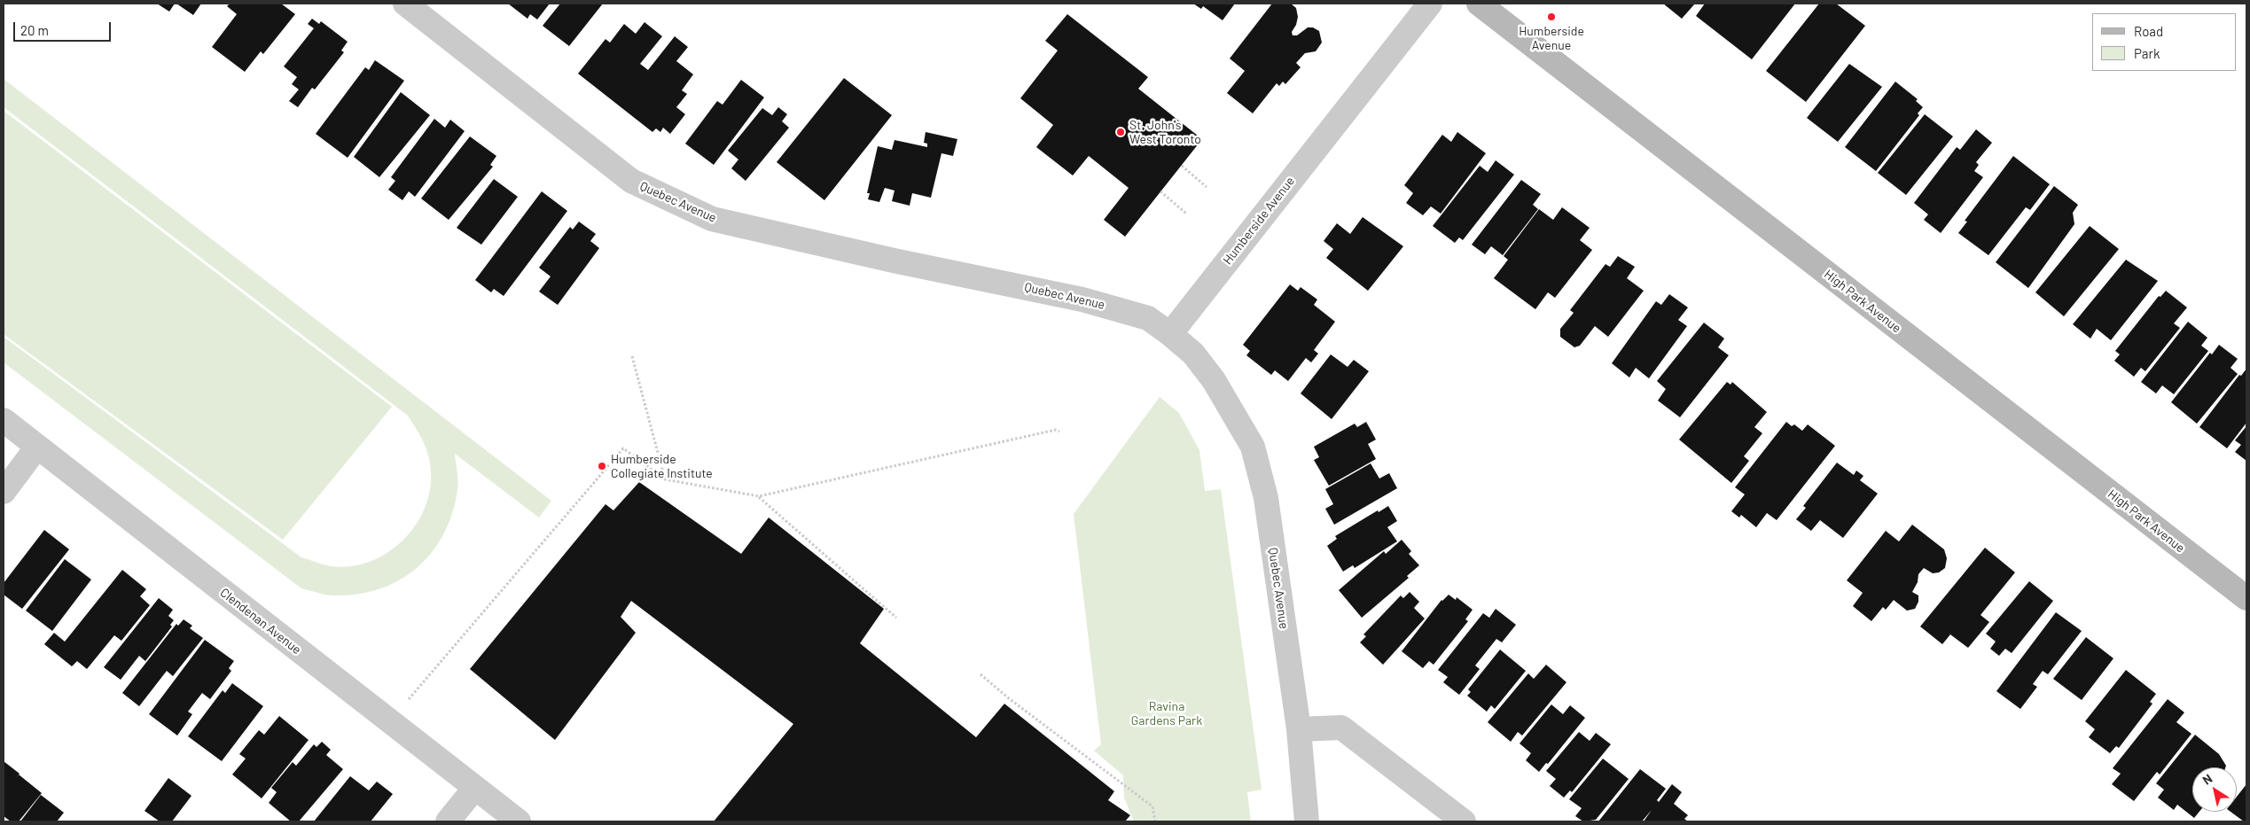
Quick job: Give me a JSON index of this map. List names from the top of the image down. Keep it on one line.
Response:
{"streets":{"street":["Quebec Avenue","Humberside Avenue","High Park Avenue","Clendenan Avenue"]},"crossings":[["Quebec Avenue","Humberside Avenue"]],"parks":["Ravina Gardens Park"],"places":["Humberside Avenue","St. John's West Toronto","Humberside Collegiate Institute"],"legend":["Road","Park"],"scale_bar":"20 m","north":"top left"}
